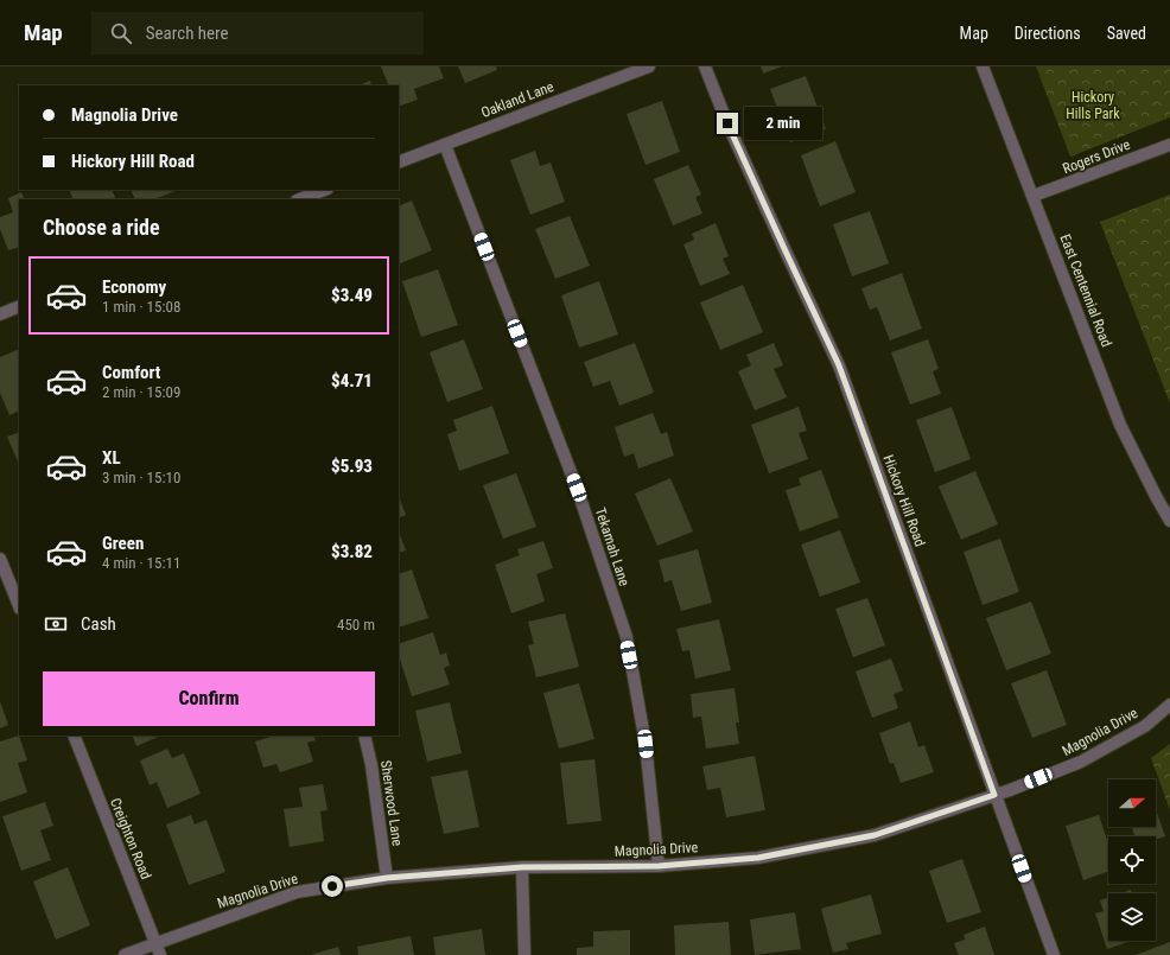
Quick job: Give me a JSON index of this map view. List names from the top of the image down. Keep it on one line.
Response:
{"streets":{"street":["Oakland Lane","Rogers Drive","East Centennial Road","Hickory Hill Road","Tekamah Lane","Magnolia Drive","Sherwood Lane","Creighton Road"]},"crossings":[["Oakland Lane","Tekamah Lane"],["Rogers Drive","East Centennial Road"],["Hickory Hill Road","Magnolia Drive"],["Tekamah Lane","Magnolia Drive"],["Magnolia Drive","Sherwood Lane"],["Magnolia Drive","Creighton Road"]],"parks":["Hickory Hills Park"],"north":"right","page":{"header":"Map","search":"Search here","nav":["Map","Directions","Saved"],"banner":["Magnolia Drive","Hickory Hill Road"],"bubble":"2 min","heading":"Choose a ride","list":[{"name":"Economy","note":"1 min · 15:08","value":"$3.49"},{"name":"Comfort","note":"2 min · 15:09","value":"$4.71"},{"name":"XL","note":"3 min · 15:10","value":"$5.93"},{"name":"Green","note":"4 min · 15:11","value":"$3.82"}],"pay":["Cash","450 m"],"buttons":"Confirm"}}
